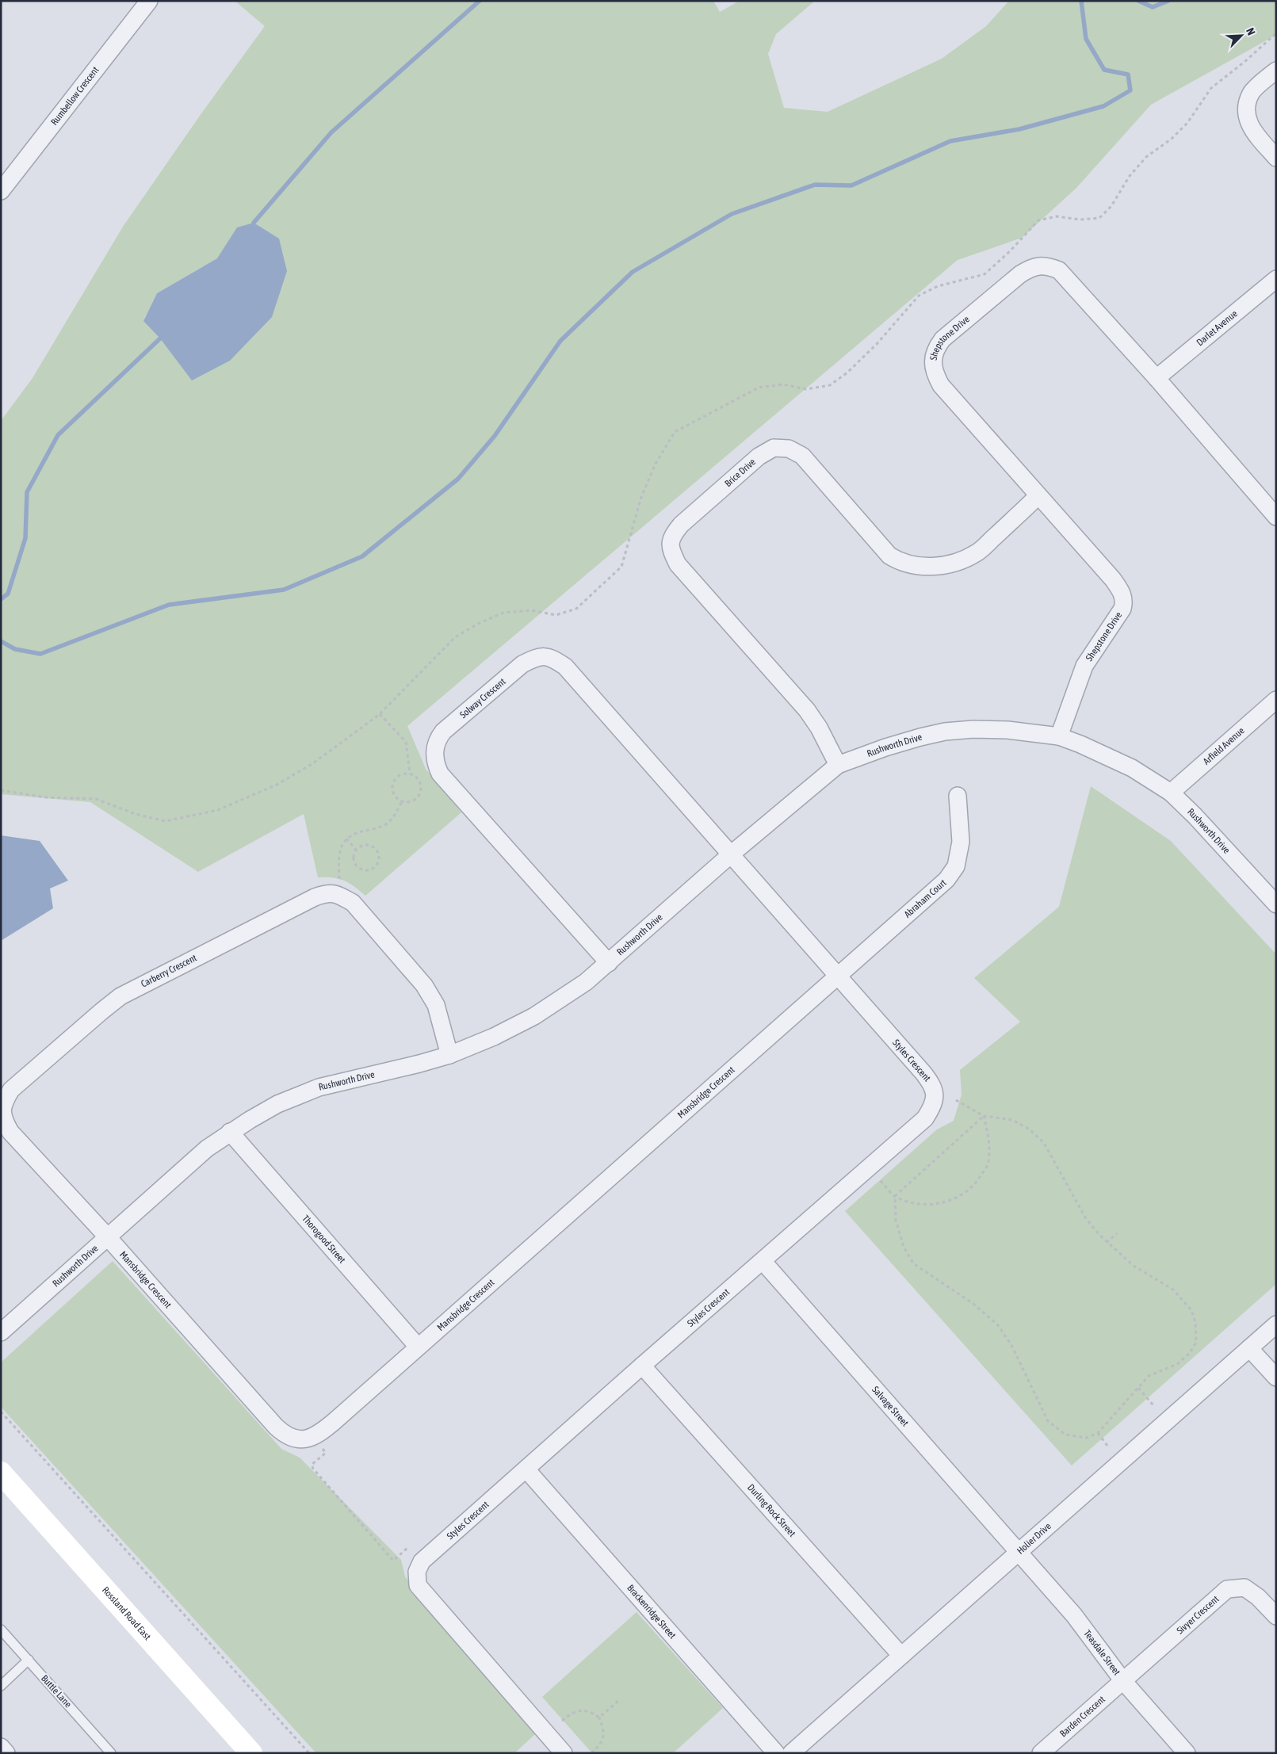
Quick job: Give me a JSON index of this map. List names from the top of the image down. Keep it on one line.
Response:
{"streets":{"main road":["Rossland Road East"],"street":["Rumbellow Crescent","Darlet Avenue","Shepstone Drive","Brice Drive","Solway Crescent","Rushworth Drive","Arfield Avenue","Abraham Court","Carberry Crescent","Styles Crescent","Mansbridge Crescent","Thorogood Street","Salvage Street","Durling Rock Street","Holier Drive","Brackenridge Street","Sivyer Crescent","Teasdale Street","Barden Crescent"],"lane":["Buttle Lane"]},"crossings":[["Darlet Avenue","Shepstone Drive"],["Shepstone Drive","Brice Drive"],["Shepstone Drive","Rushworth Drive"],["Brice Drive","Rushworth Drive"],["Solway Crescent","Rushworth Drive"],["Solway Crescent","Styles Crescent"],["Rushworth Drive","Arfield Avenue"],["Rushworth Drive","Carberry Crescent"],["Rushworth Drive","Styles Crescent"],["Rushworth Drive","Mansbridge Crescent"],["Rushworth Drive","Thorogood Street"],["Abraham Court","Styles Crescent"],["Abraham Court","Mansbridge Crescent"],["Carberry Crescent","Mansbridge Crescent"],["Styles Crescent","Mansbridge Crescent"],["Styles Crescent","Salvage Street"],["Styles Crescent","Durling Rock Street"],["Styles Crescent","Brackenridge Street"],["Mansbridge Crescent","Thorogood Street"],["Salvage Street","Holier Drive"],["Salvage Street","Teasdale Street"],["Durling Rock Street","Holier Drive"],["Holier Drive","Teasdale Street"],["Sivyer Crescent","Teasdale Street"],["Sivyer Crescent","Barden Crescent"],["Teasdale Street","Barden Crescent"]],"north":"top right"}
